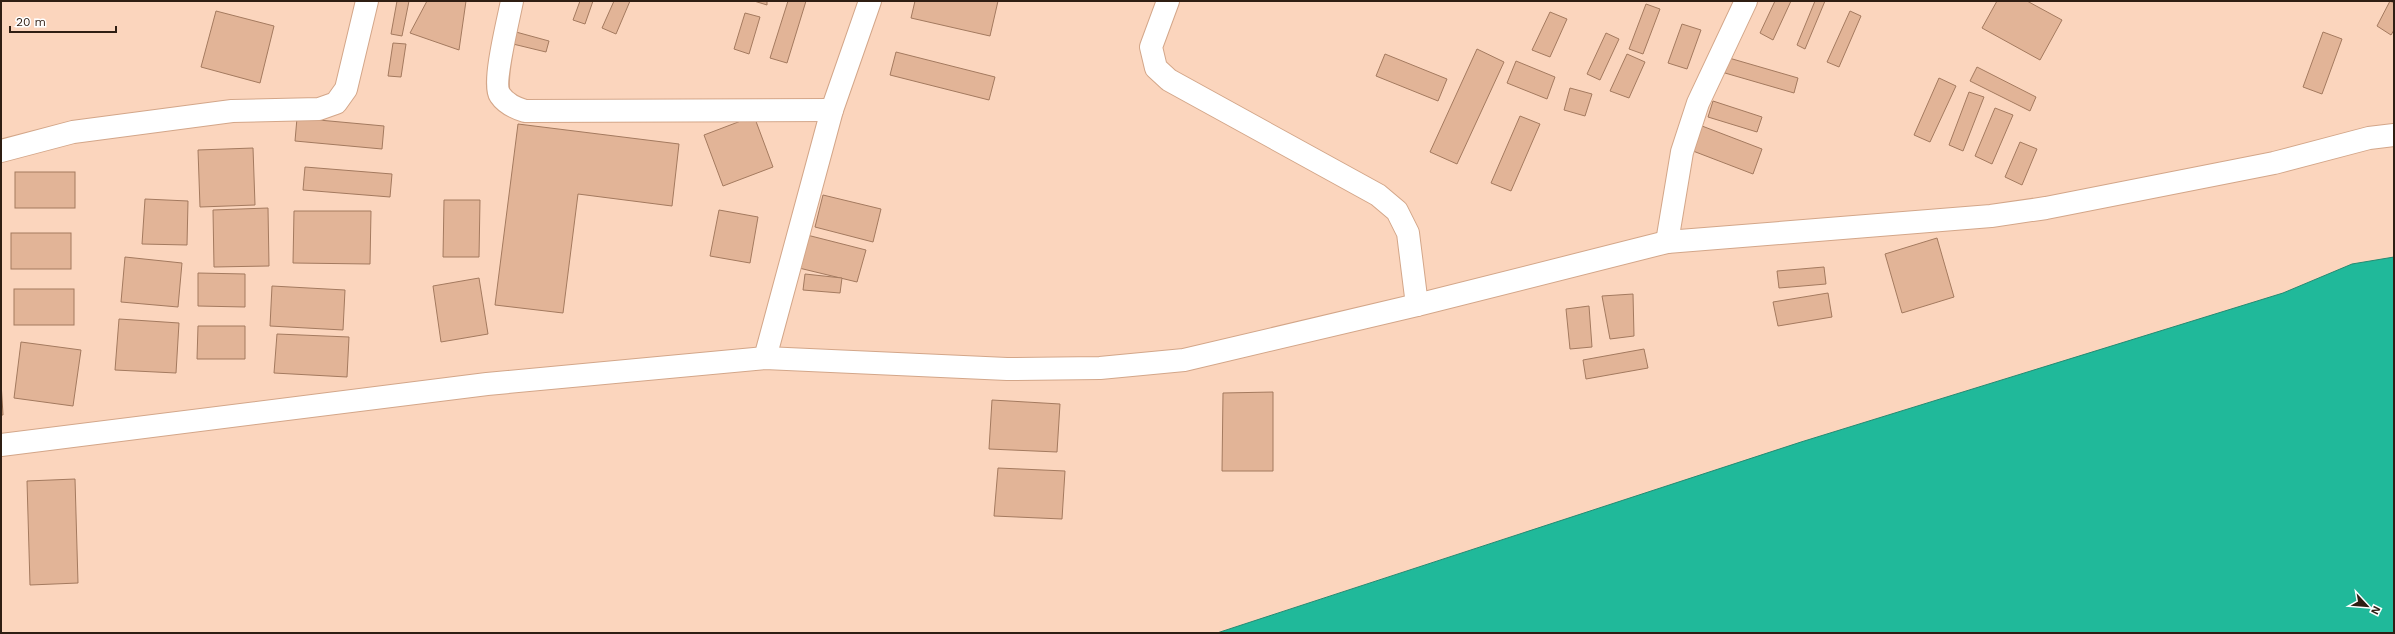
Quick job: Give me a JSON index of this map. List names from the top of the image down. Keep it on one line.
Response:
{"scale_bar":"20 m","north":"bottom right"}
